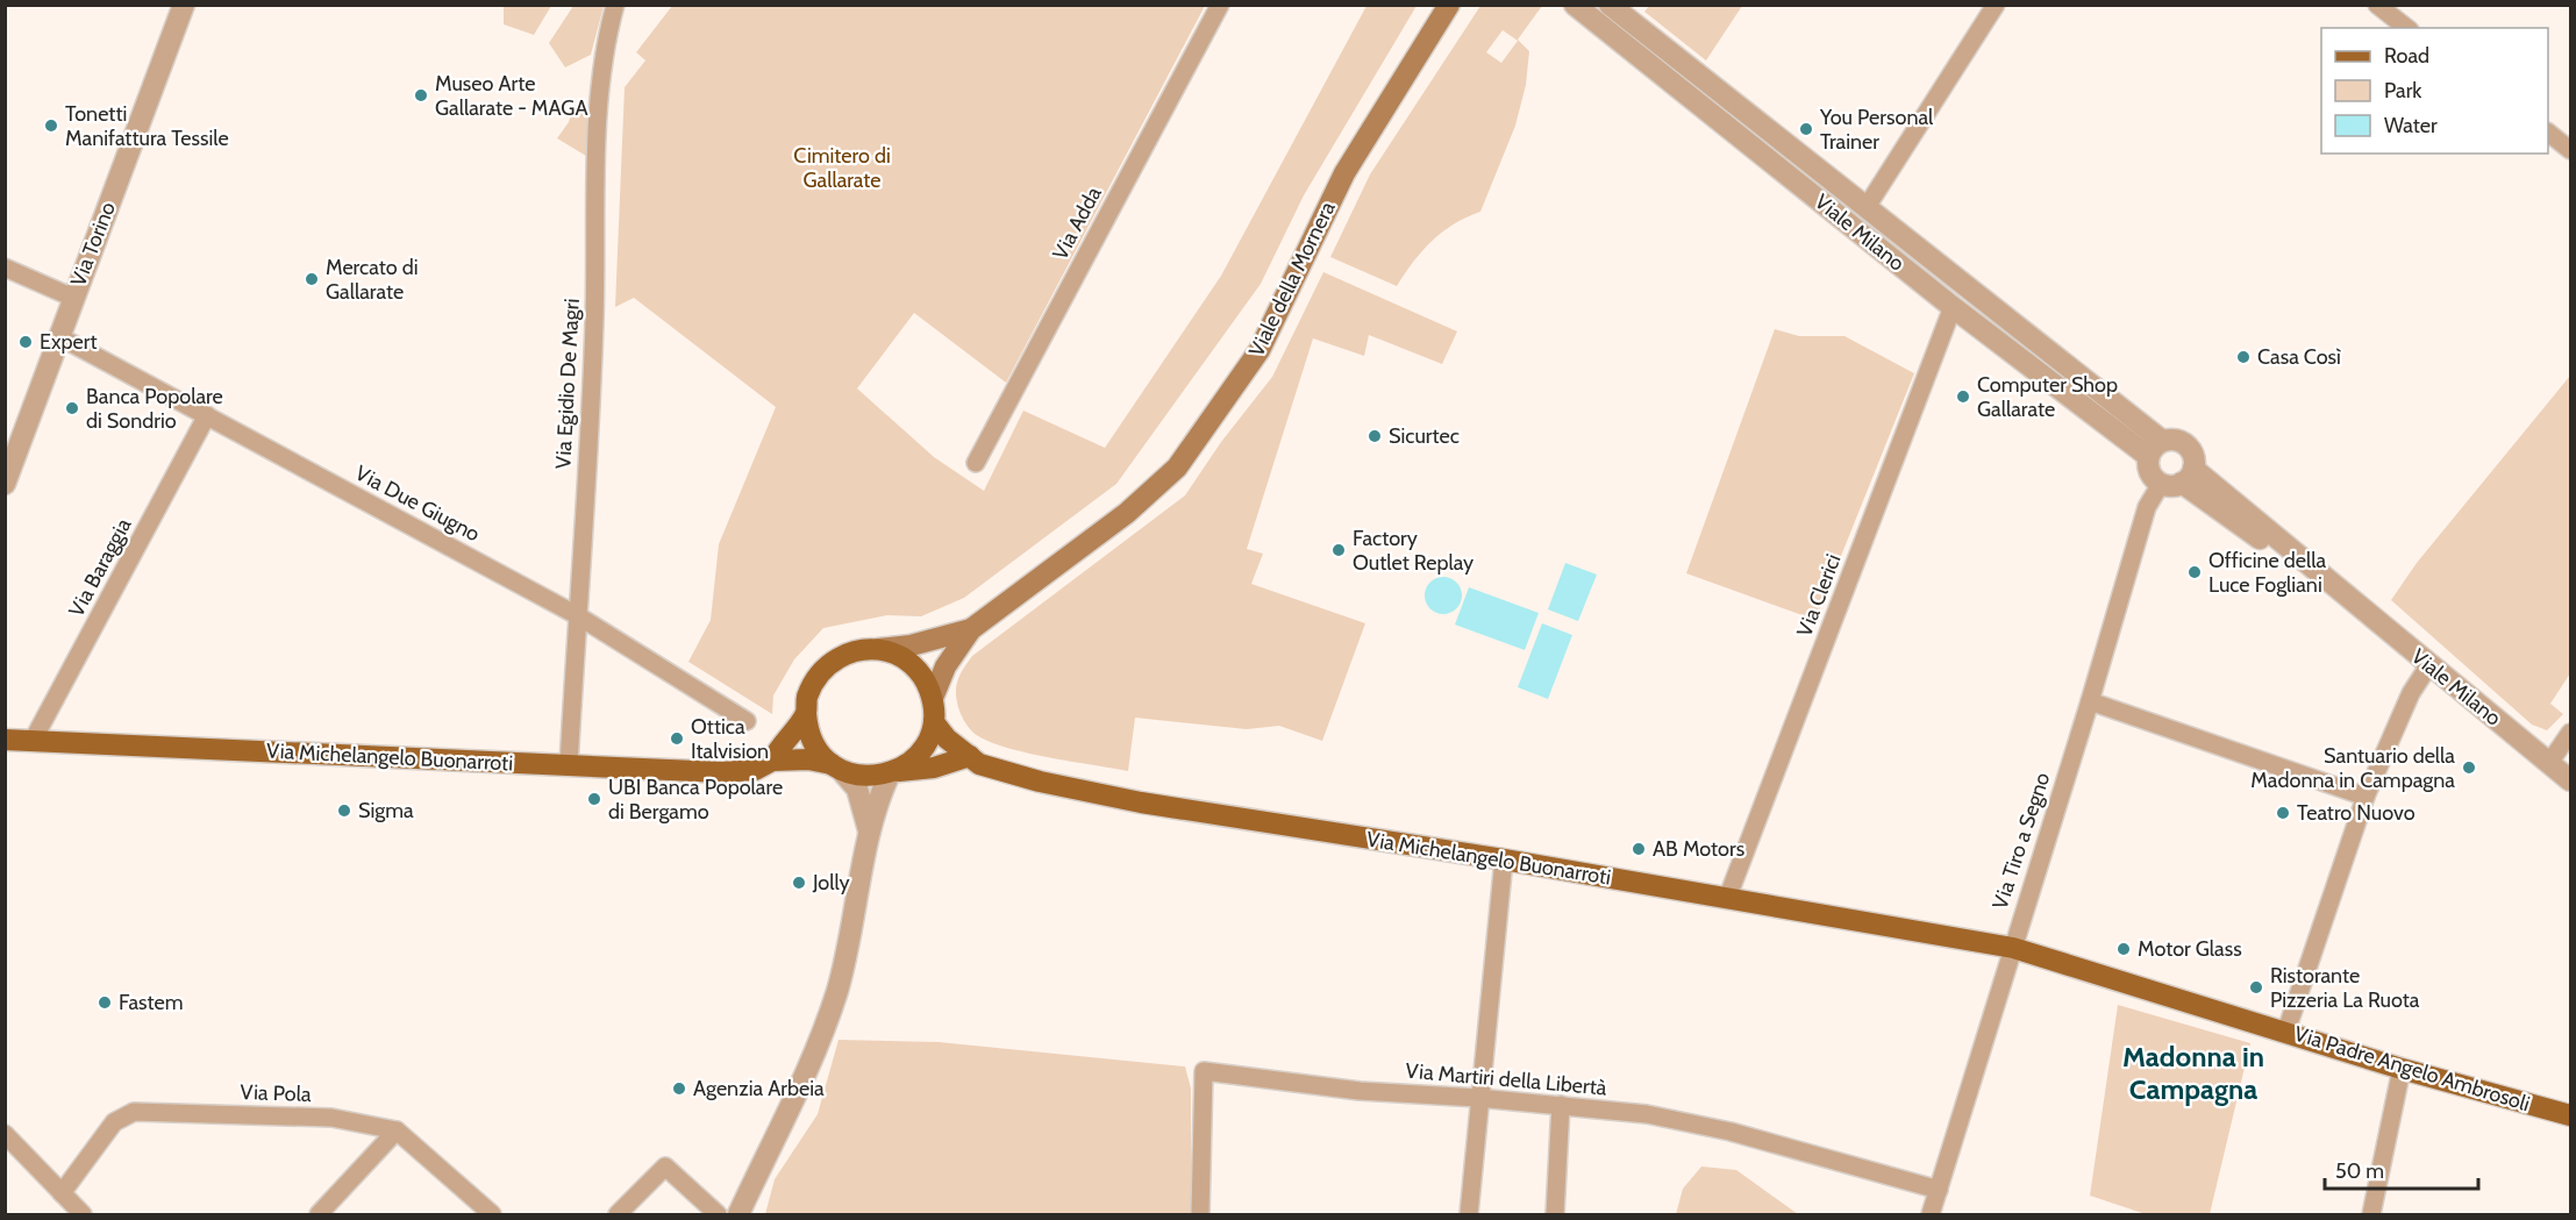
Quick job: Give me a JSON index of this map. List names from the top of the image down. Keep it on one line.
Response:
{"streets":{"main road":["Viale della Mornera","Via Michelangelo Buonarroti","Via Padre Angelo Ambrosoli"],"street":["Via Adda","Viale Milano","Via Torino","Via Egidio De Magri","Via Due Giugno","Via Baraggia","Via Clerici","Via Tiro a Segno","Via Martiri della Libertà","Via Pola"]},"crossings":[["Viale Milano","Via Clerici"],["Viale Milano","Via Tiro a Segno"],["Via Torino","Via Due Giugno"],["Viale della Mornera","Via Michelangelo Buonarroti"],["Via Egidio De Magri","Via Due Giugno"],["Via Egidio De Magri","Via Michelangelo Buonarroti"],["Via Due Giugno","Via Baraggia"],["Via Baraggia","Via Michelangelo Buonarroti"],["Via Clerici","Via Michelangelo Buonarroti"],["Via Michelangelo Buonarroti","Via Tiro a Segno"],["Via Michelangelo Buonarroti","Via Padre Angelo Ambrosoli"],["Via Tiro a Segno","Via Padre Angelo Ambrosoli"],["Via Tiro a Segno","Via Martiri della Libertà"]],"districts":["Madonna in Campagna"],"parks":["Cimitero di Gallarate"],"places":["Museo Arte Gallarate - MAGA","Tonetti Manifattura Tessile","You Personal Trainer","Mercato di Gallarate","Expert","Casa Così","Computer Shop Gallarate","Banca Popolare di Sondrio","Sicurtec","Factory Outlet Replay","Officine della Luce Fogliani","Ottica Italvision","Santuario della Madonna in Campagna","UBI Banca Popolare di Bergamo","Sigma","Teatro Nuovo","AB Motors","Jolly","Motor Glass","Ristorante Pizzeria La Ruota","Fastem","Agenzia Arbeia"],"legend":["Road","Park","Water"],"scale_bar":"50 m"}
